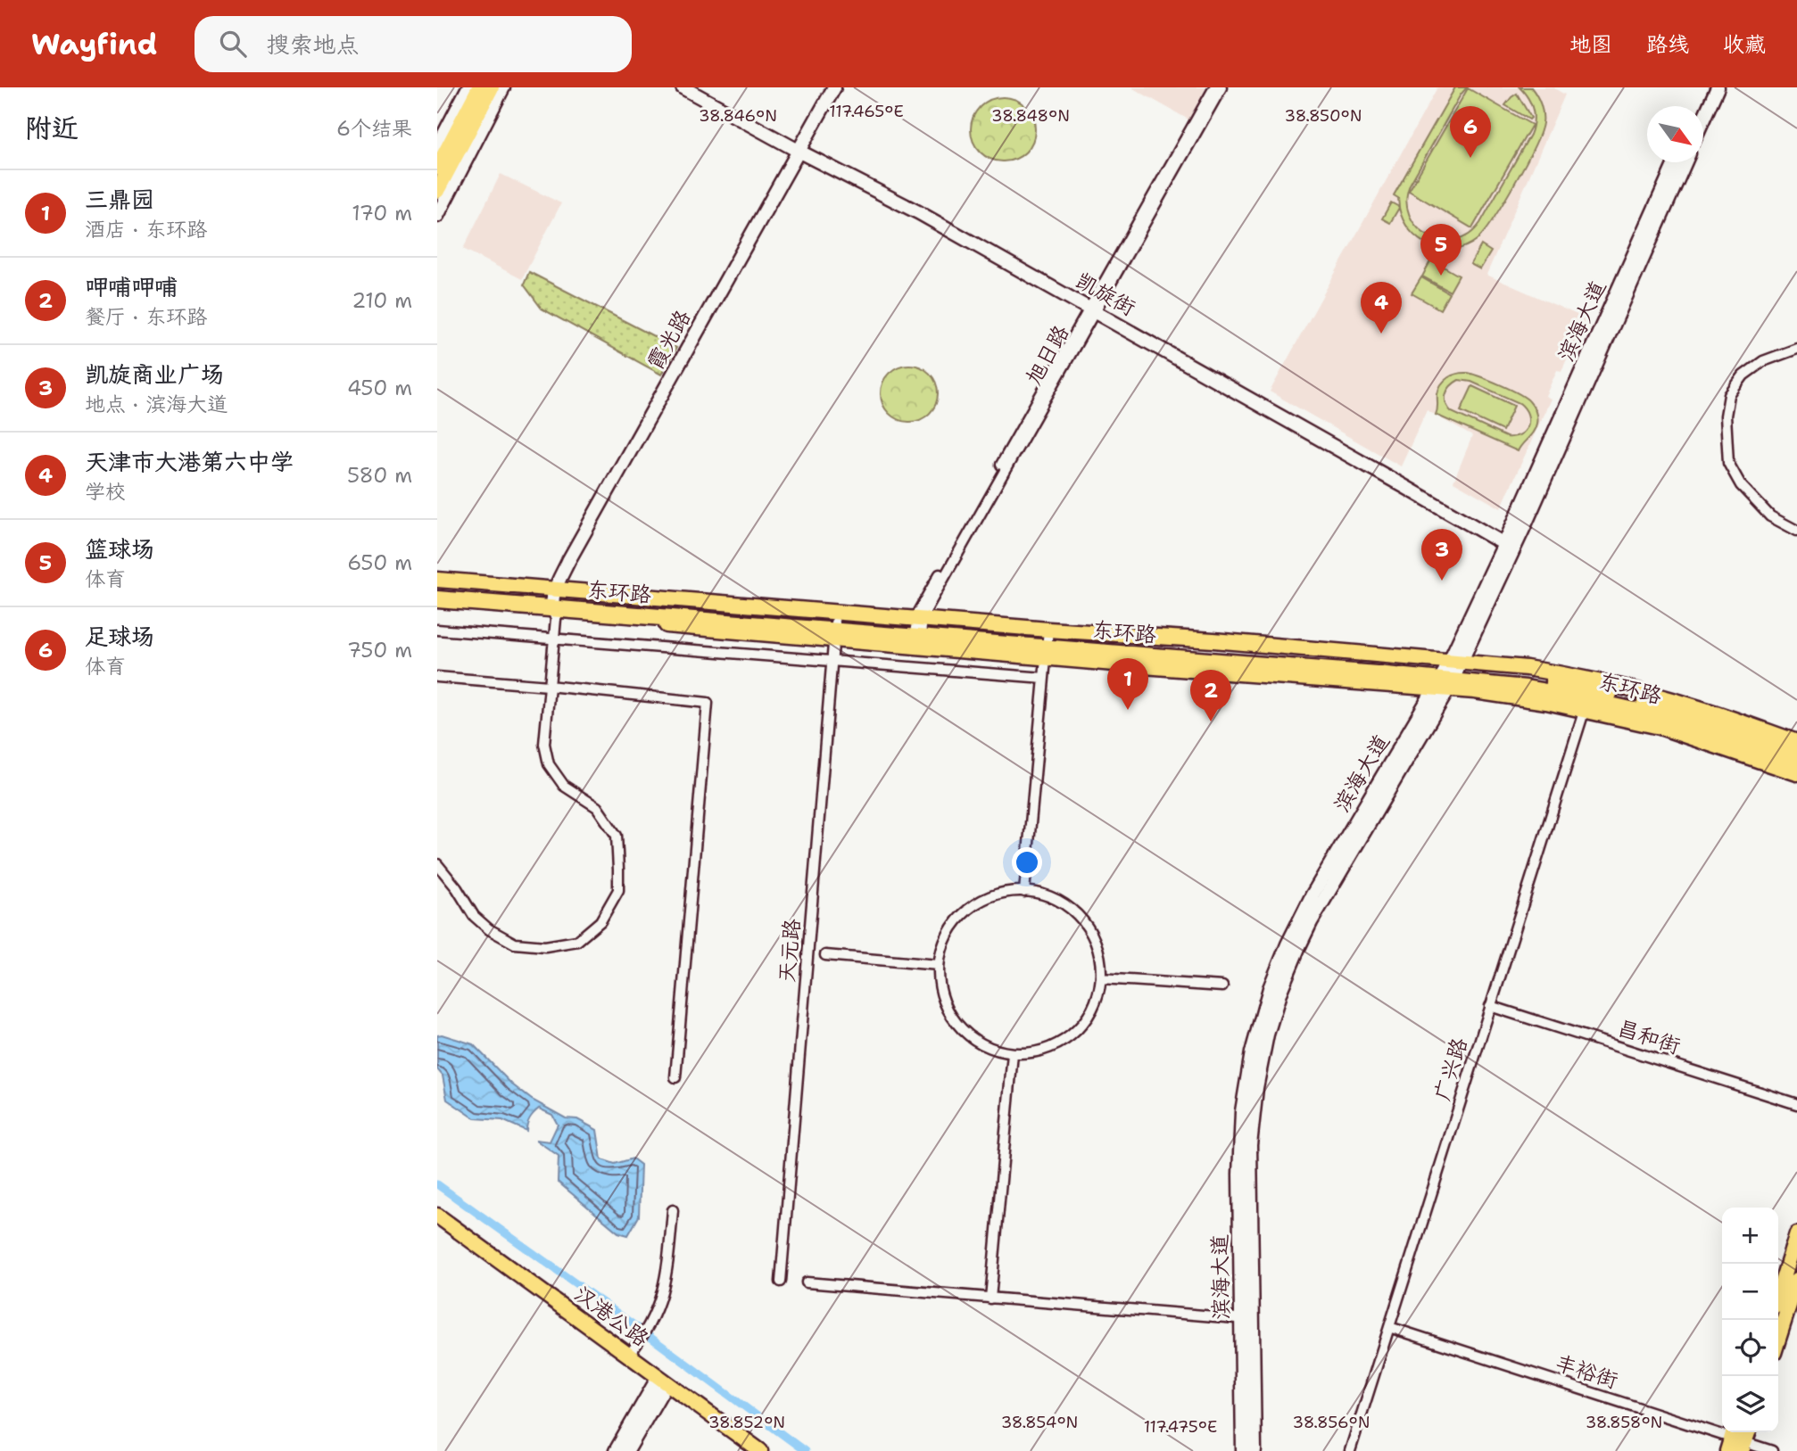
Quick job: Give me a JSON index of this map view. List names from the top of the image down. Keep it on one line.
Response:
{"streets":{"highway":["东环路"],"main road":["凯旋街","滨海大道","霞光路","汉港公路"],"street":["旭日路","天元路","昌和街","广兴路","丰裕街"]},"crossings":[["凯旋街","滨海大道"],["凯旋街","霞光路"],["凯旋街","旭日路"],["滨海大道","东环路"],["霞光路","东环路"],["旭日路","东环路"],["东环路","天元路"],["东环路","广兴路"],["昌和街","广兴路"],["广兴路","丰裕街"]],"north":"bottom right","page":{"header":"Wayfind","search":"搜索地点","nav":["地图","路线","收藏"],"heading":["附近","6个结果"],"pins":["6","5","4","3","1","2"],"list":[{"mark":"1","name":"三鼎园","note":"酒店 · 东环路","value":"170 m"},{"mark":"2","name":"呷哺呷哺","note":"餐厅 · 东环路","value":"210 m"},{"mark":"3","name":"凯旋商业广场","note":"地点 · 滨海大道","value":"450 m"},{"mark":"4","name":"天津市大港第六中学","note":"学校","value":"580 m"},{"mark":"5","name":"篮球场","note":"体育","value":"650 m"},{"mark":"6","name":"足球场","note":"体育","value":"750 m"}],"map_buttons":["+","−"]},"coordinates":["117.465°E","38.846°N","38.848°N","38.850°N","38.852°N","38.854°N","38.856°N","38.858°N","117.475°E"]}
